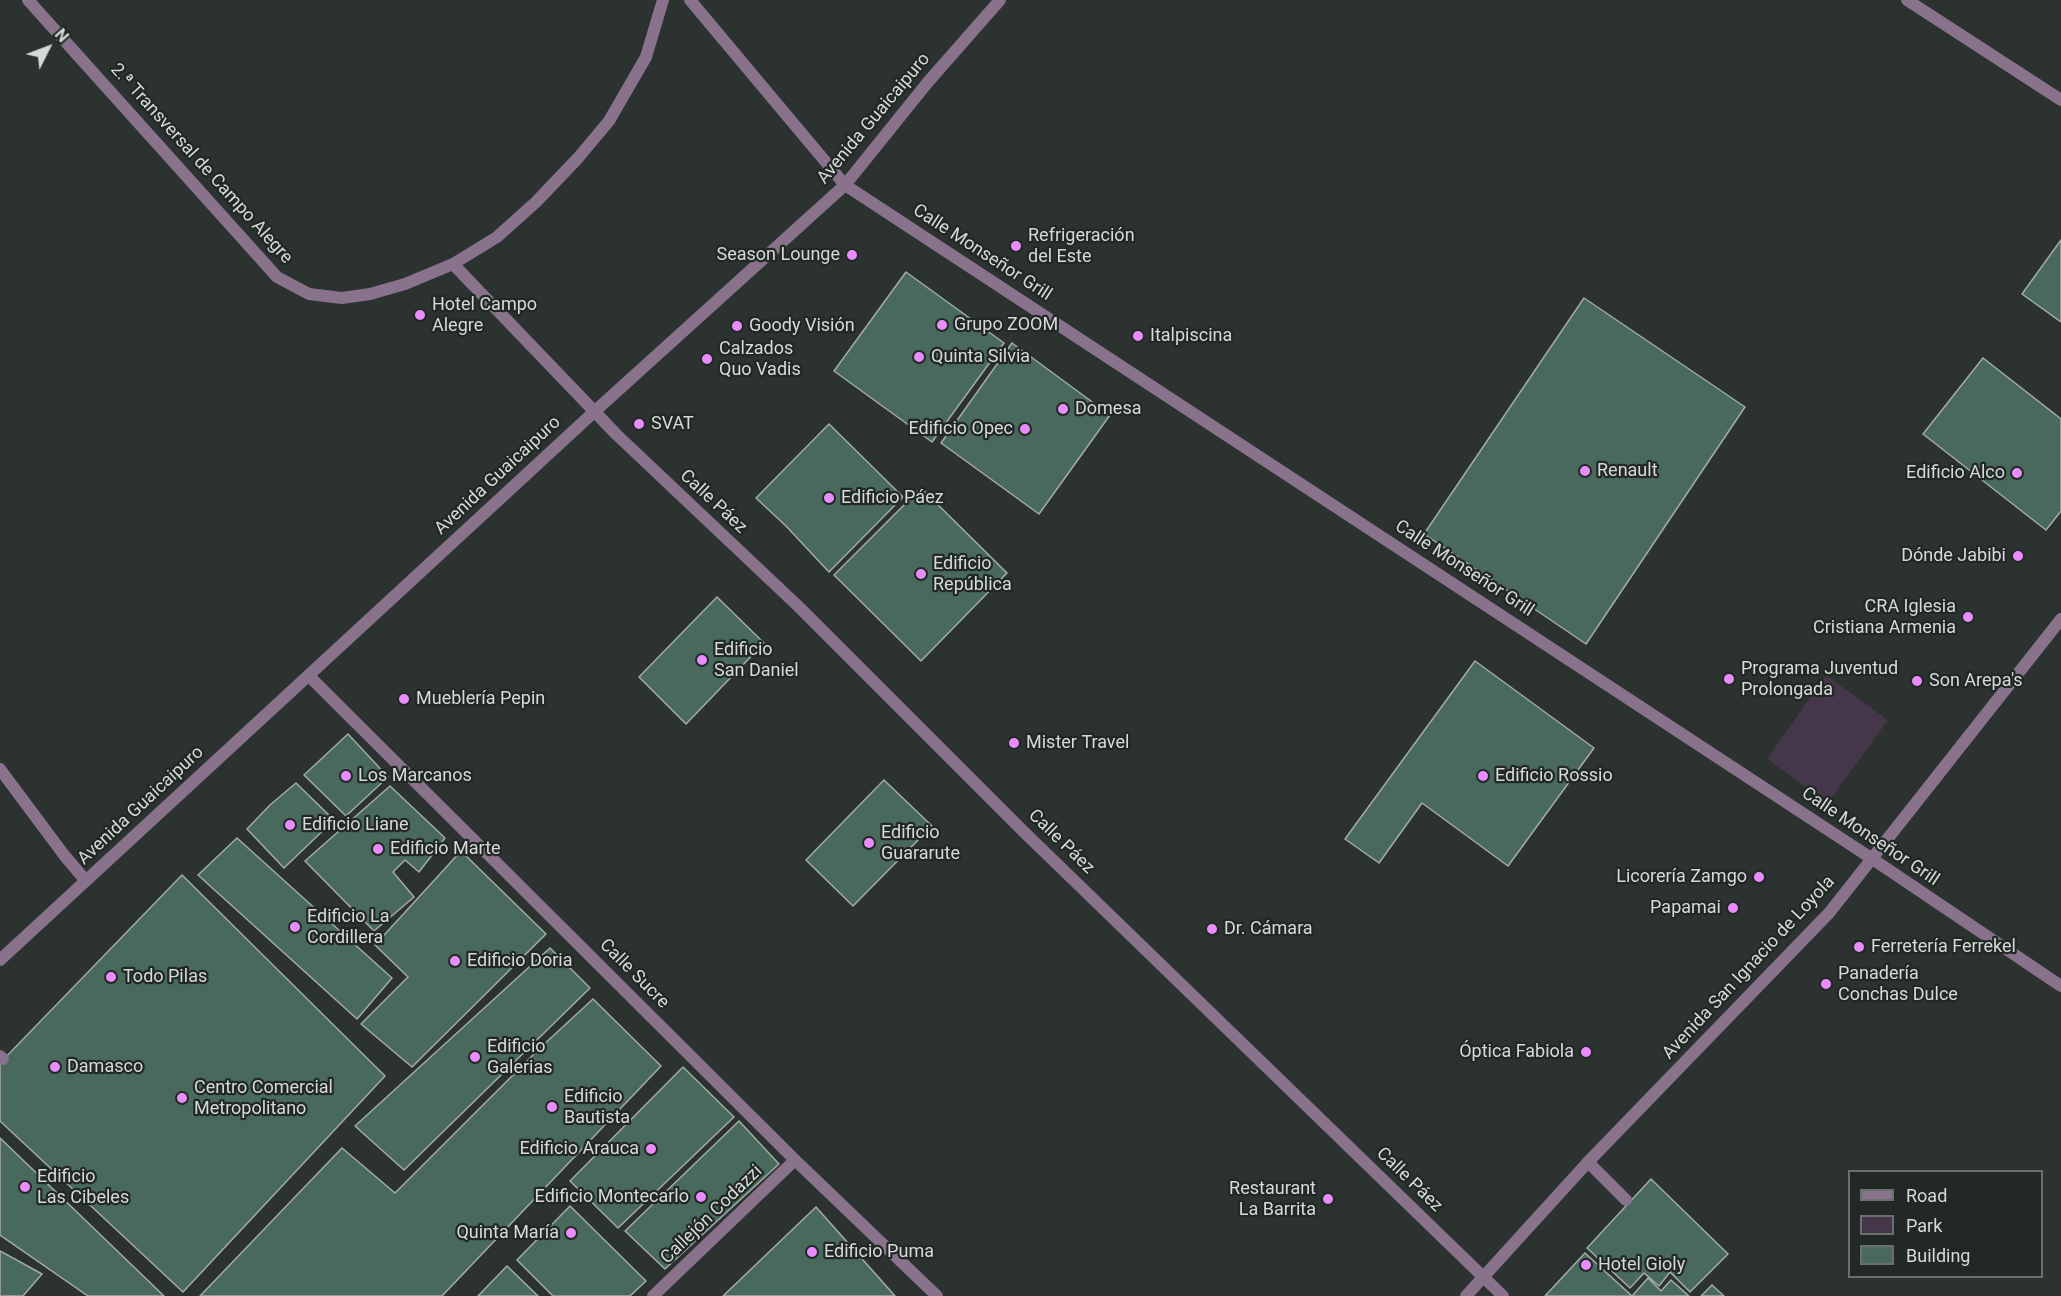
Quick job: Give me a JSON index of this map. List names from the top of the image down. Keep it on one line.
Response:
{"streets":{"street":["Avenida Guaicaipuro","2.ª Transversal de Campo Alegre","Calle Monseñor Grill","Calle Páez","Avenida San Ignacio de Loyola","Calle Sucre","Callejón Codazzi"]},"crossings":[["Avenida Guaicaipuro","Calle Monseñor Grill"],["Avenida Guaicaipuro","Calle Páez"],["Avenida Guaicaipuro","Calle Sucre"],["Calle Monseñor Grill","Avenida San Ignacio de Loyola"],["Calle Páez","Avenida San Ignacio de Loyola"],["Calle Sucre","Callejón Codazzi"]],"places":["Refrigeración del Este","Season Lounge","Hotel Campo Alegre","Grupo ZOOM","Goody Visión","Italpiscina","Quinta Silvia","Calzados Quo Vadis","Domesa","SVAT","Edificio Opec","Renault","Edificio Alco","Edificio Páez","Dónde Jabibi","Edificio República","CRA Iglesia Cristiana Armenia","Edificio San Daniel","Programa Juventud Prolongada","Son Arepa's","Mueblería Pepin","Mister Travel","Los Marcanos","Edificio Rossio","Edificio Liane","Edificio Guararute","Edificio Marte","Licorería Zamgo","Papamai","Edificio La Cordillera","Dr. Cámara","Ferretería Ferrekel","Edificio Doria","Todo Pilas","Panadería Conchas Dulce","Óptica Fabiola","Edificio Galerias","Damasco","Centro Comercial Metropolitano","Edificio Bautista","Edificio Arauca","Edificio Las Cibeles","Edificio Montecarlo","Restaurant La Barrita","Quinta María","Edificio Puma","Hotel Gioly"],"legend":["Road","Park","Building"],"north":"top right"}
